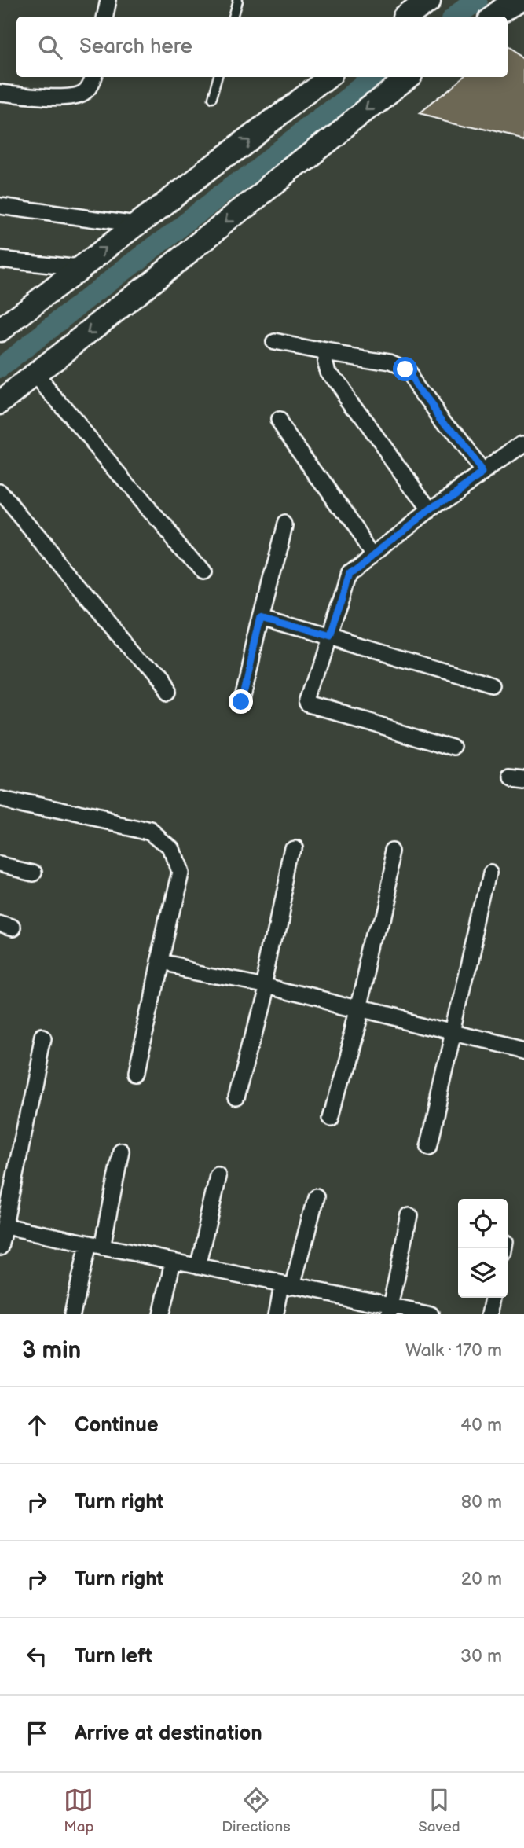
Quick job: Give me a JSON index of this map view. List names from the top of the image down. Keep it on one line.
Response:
{"page":{"search":"Search here","heading":["3 min","Walk · 170 m"],"list":[["Continue","40 m"],["Turn right","80 m"],["Turn right","20 m"],["Turn left","30 m"],"Arrive at destination"],"nav":["Map","Directions","Saved"]}}
